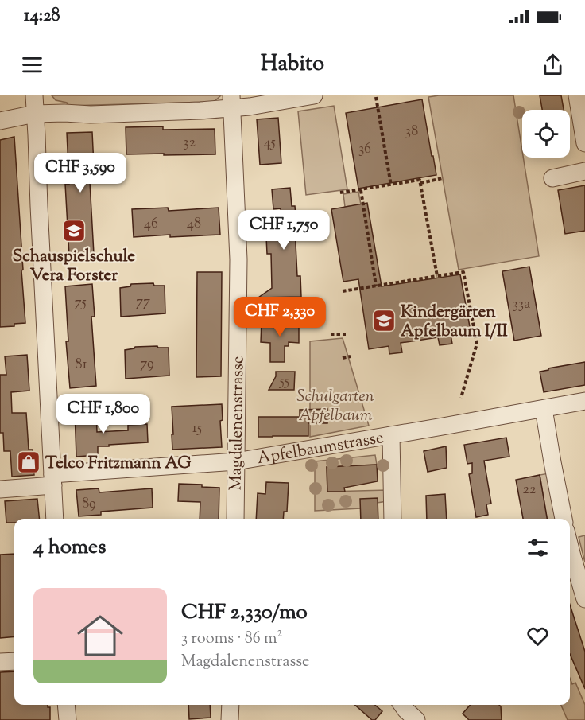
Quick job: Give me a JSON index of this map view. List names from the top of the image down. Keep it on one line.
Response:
{"streets":{"street":["Magdalenenstrasse","Apfelbaumstrasse"]},"crossings":[["Magdalenenstrasse","Apfelbaumstrasse"]],"parks":["Schulgarten Apfelbaum"],"places":{"school or university":["Schauspielschule Vera Forster","Kindergärten Apfelbaum I/II"],"shop":["Telco Fritzmann AG"]},"house_numbers":["38","32","45","36","46","48","77","75","33a","79","81","55","15","22","89"],"page":{"status":"14:28","header":"Habito","price":["CHF 3,590","CHF 1,750","CHF 2,330","CHF 1,800"],"heading":"4 homes","list":[{"name":"CHF 2,330/mo","note":"3 rooms · 86 m² · Magdalenenstrasse"}]}}
